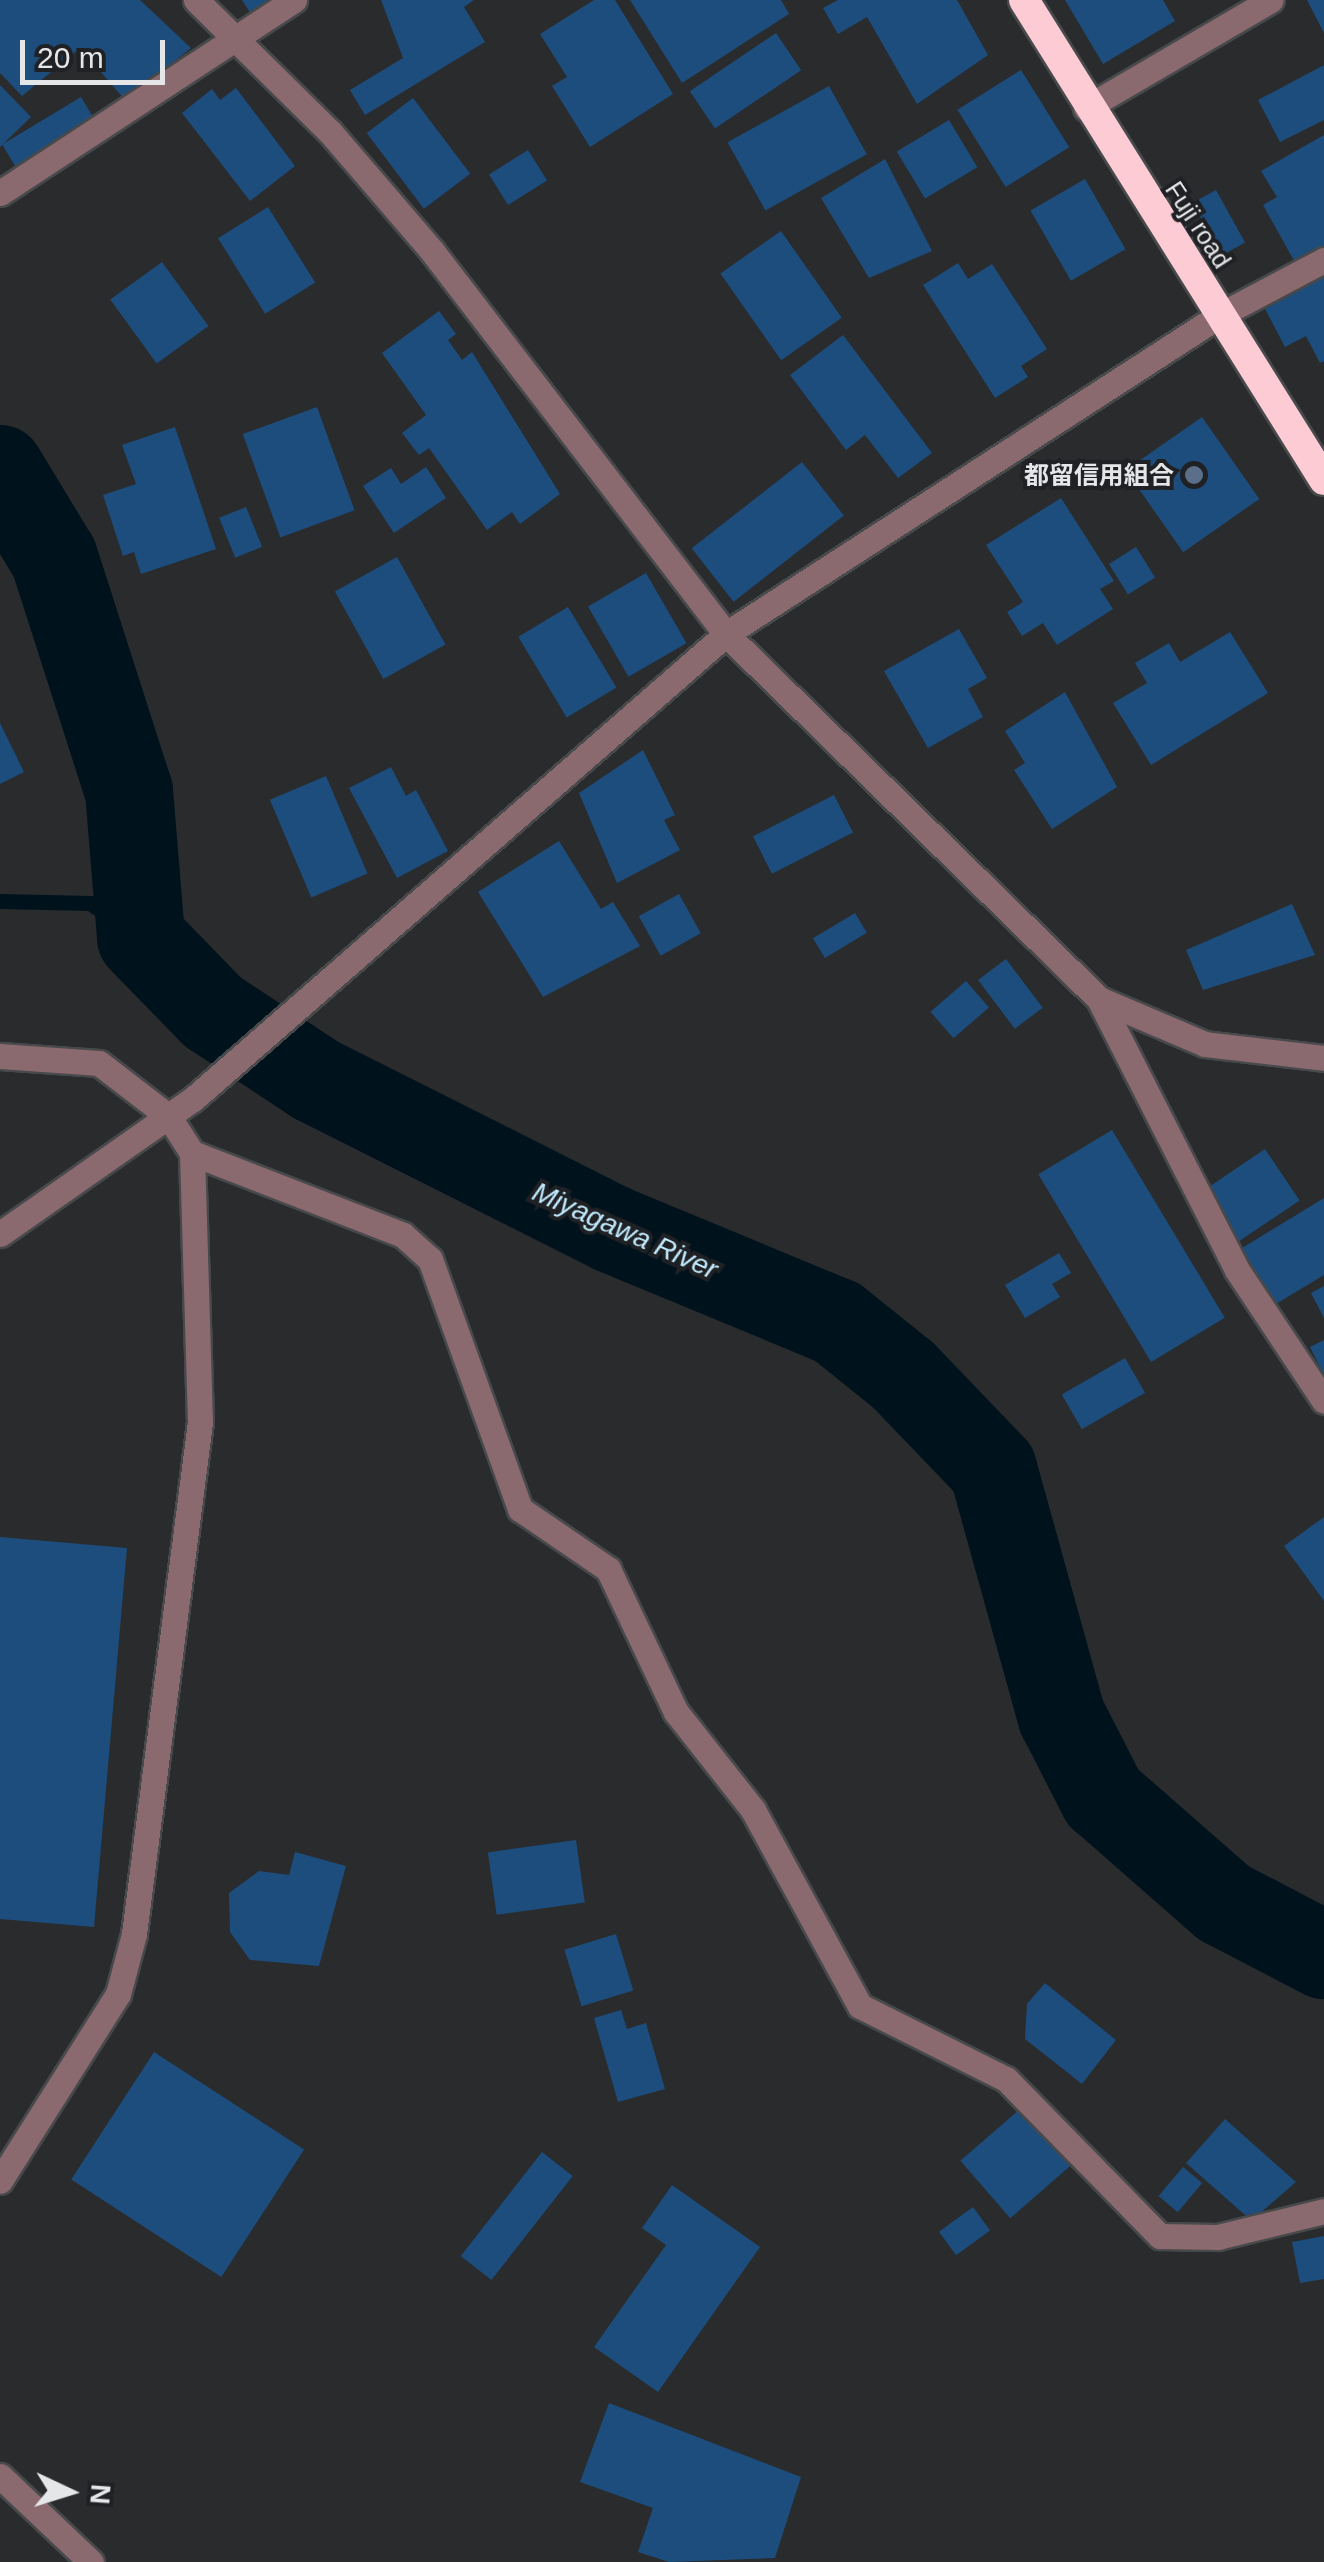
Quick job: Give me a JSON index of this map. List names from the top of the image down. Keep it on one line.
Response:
{"streets":{"highway":["Fuji road"]},"water":["Miyagawa River"],"places":["都留信用組合"],"scale_bar":"20 m","north":"right"}
